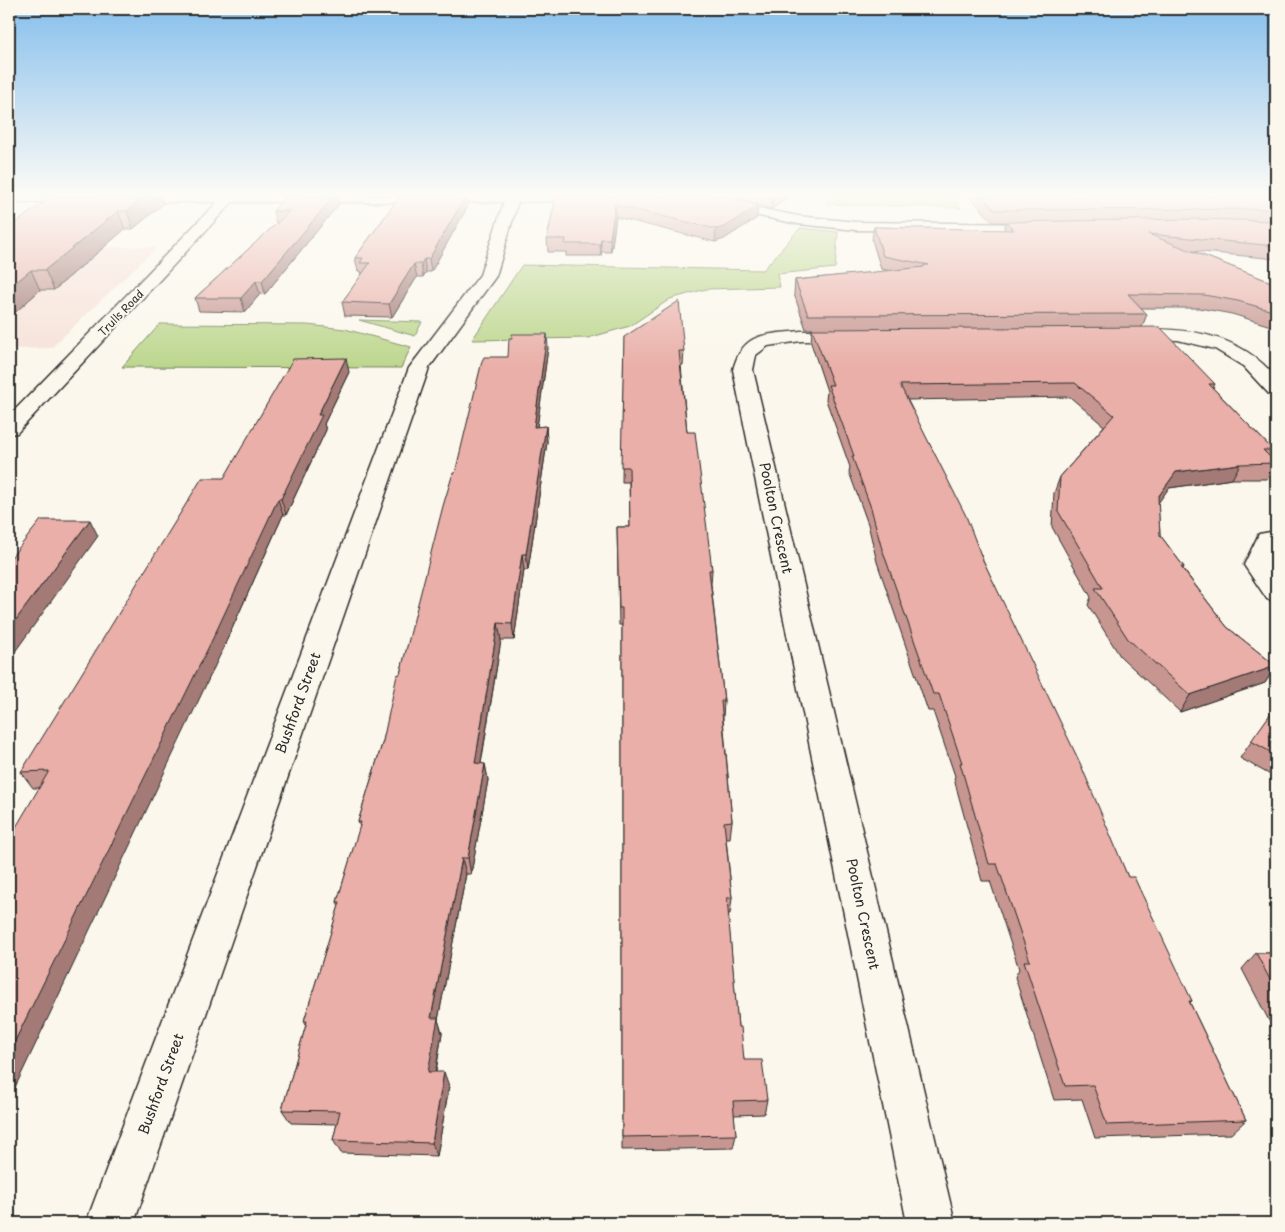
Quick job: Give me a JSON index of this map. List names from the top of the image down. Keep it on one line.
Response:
{"streets":{"street":["Trulls Road","Poolton Crescent","Bushford Street"]}}
